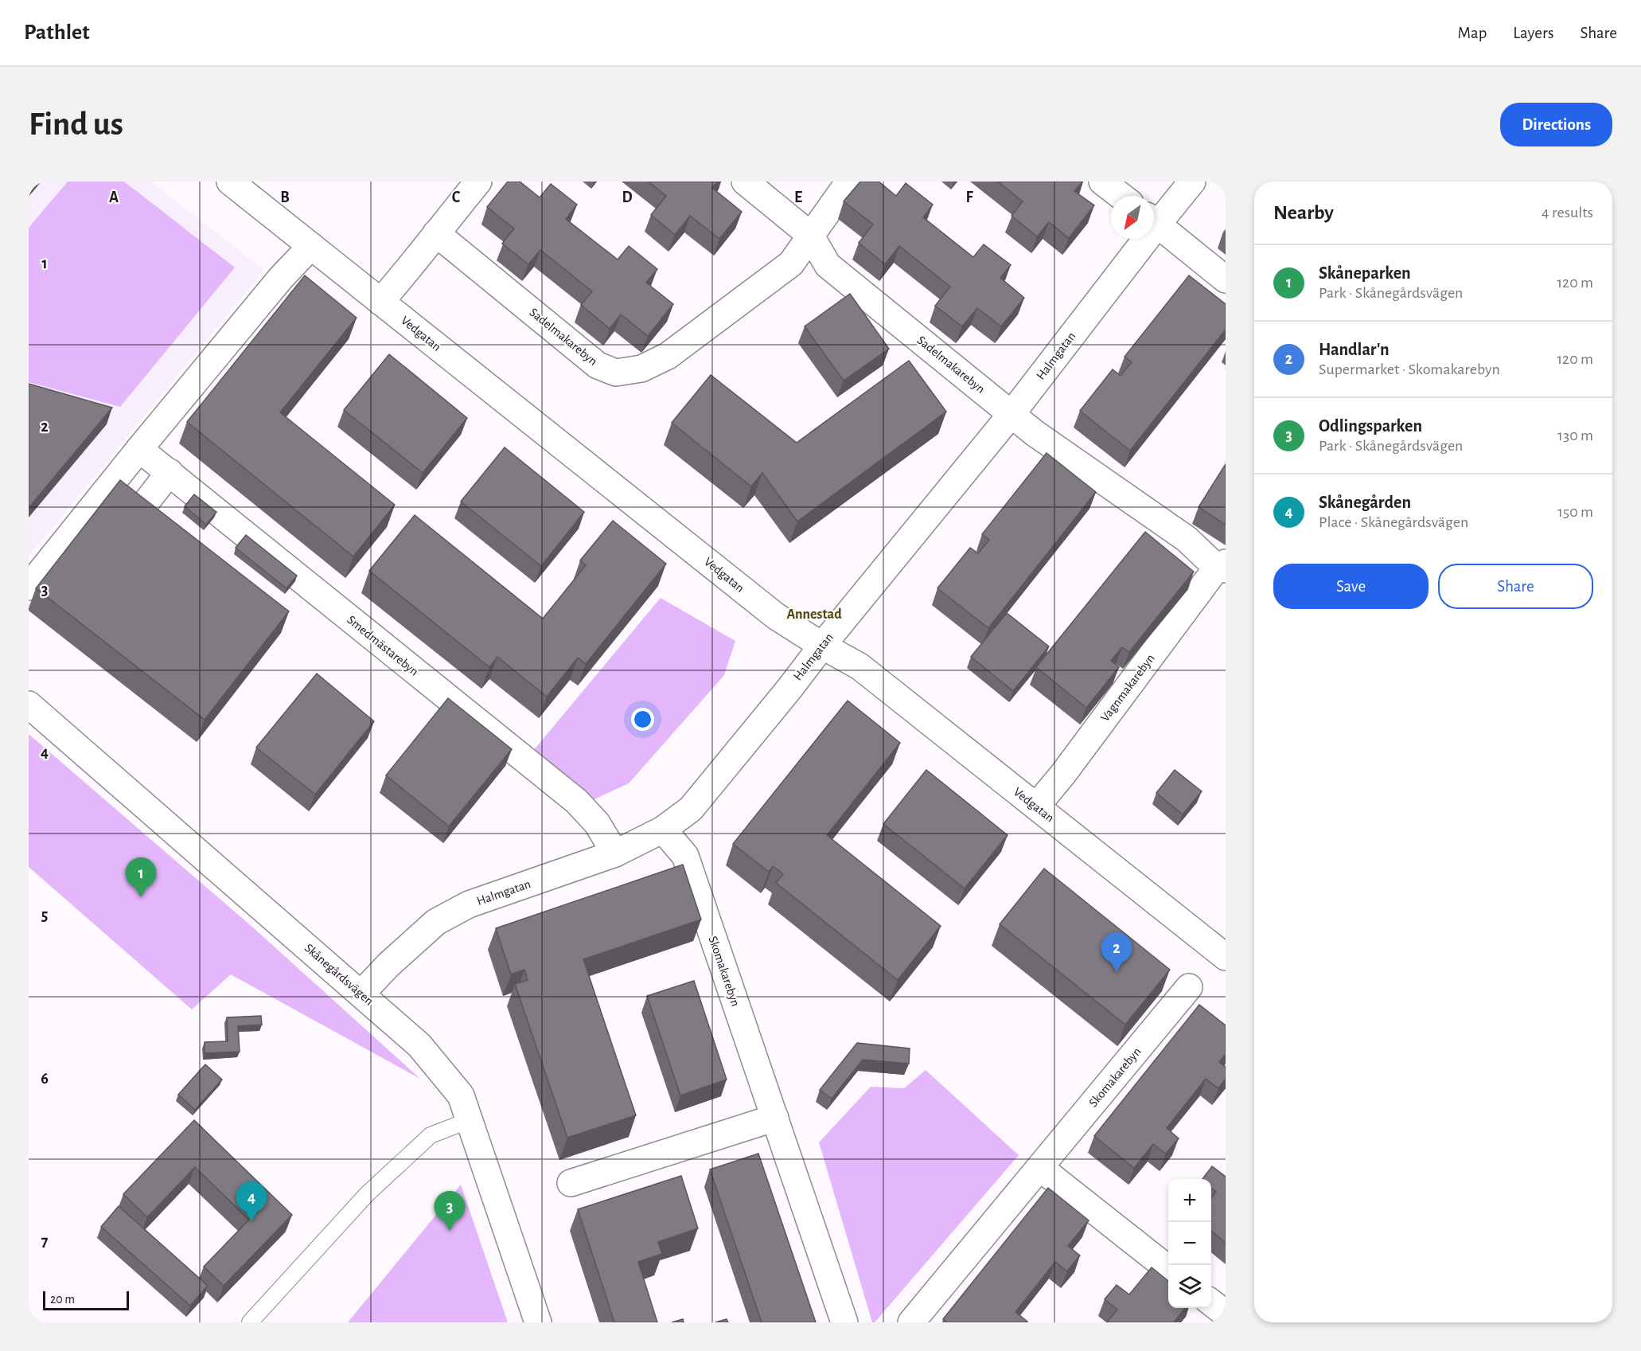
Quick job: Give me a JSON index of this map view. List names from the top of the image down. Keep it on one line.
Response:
{"streets":{"street":["Vedgatan","Sadelmakarebyn","Halmgatan","Smedmästarebyn","Vagnmakarebyn","Skomakarebyn","Skånegårdsvägen"]},"crossings":[["Vedgatan","Halmgatan"],["Vedgatan","Vagnmakarebyn"],["Sadelmakarebyn","Halmgatan"],["Sadelmakarebyn","Vagnmakarebyn"],["Halmgatan","Smedmästarebyn"],["Halmgatan","Vagnmakarebyn"],["Halmgatan","Skomakarebyn"],["Halmgatan","Skånegårdsvägen"]],"districts":["Annestad"],"scale_bar":"20 m","north":"bottom left","page":{"header":"Pathlet","nav":["Map","Layers","Share"],"buttons":["Directions",["Save","Share"]],"title":"Find us","heading":["Nearby","4 results"],"list":[{"mark":"1","name":"Skåneparken","note":"Park · Skånegårdsvägen","value":"120 m"},{"mark":"2","name":"Handlar'n","note":"Supermarket · Skomakarebyn","value":"120 m"},{"mark":"3","name":"Odlingsparken","note":"Park · Skånegårdsvägen","value":"130 m"},{"mark":"4","name":"Skånegården","note":"Place · Skånegårdsvägen","value":"150 m"}],"pins":["1","2","4","3"],"map_buttons":["+","−"],"scale":"20 m"},"grid":{"columns":["A","B","C","D","E","F"],"rows":["1","2","3","4","5","6","7"]}}
